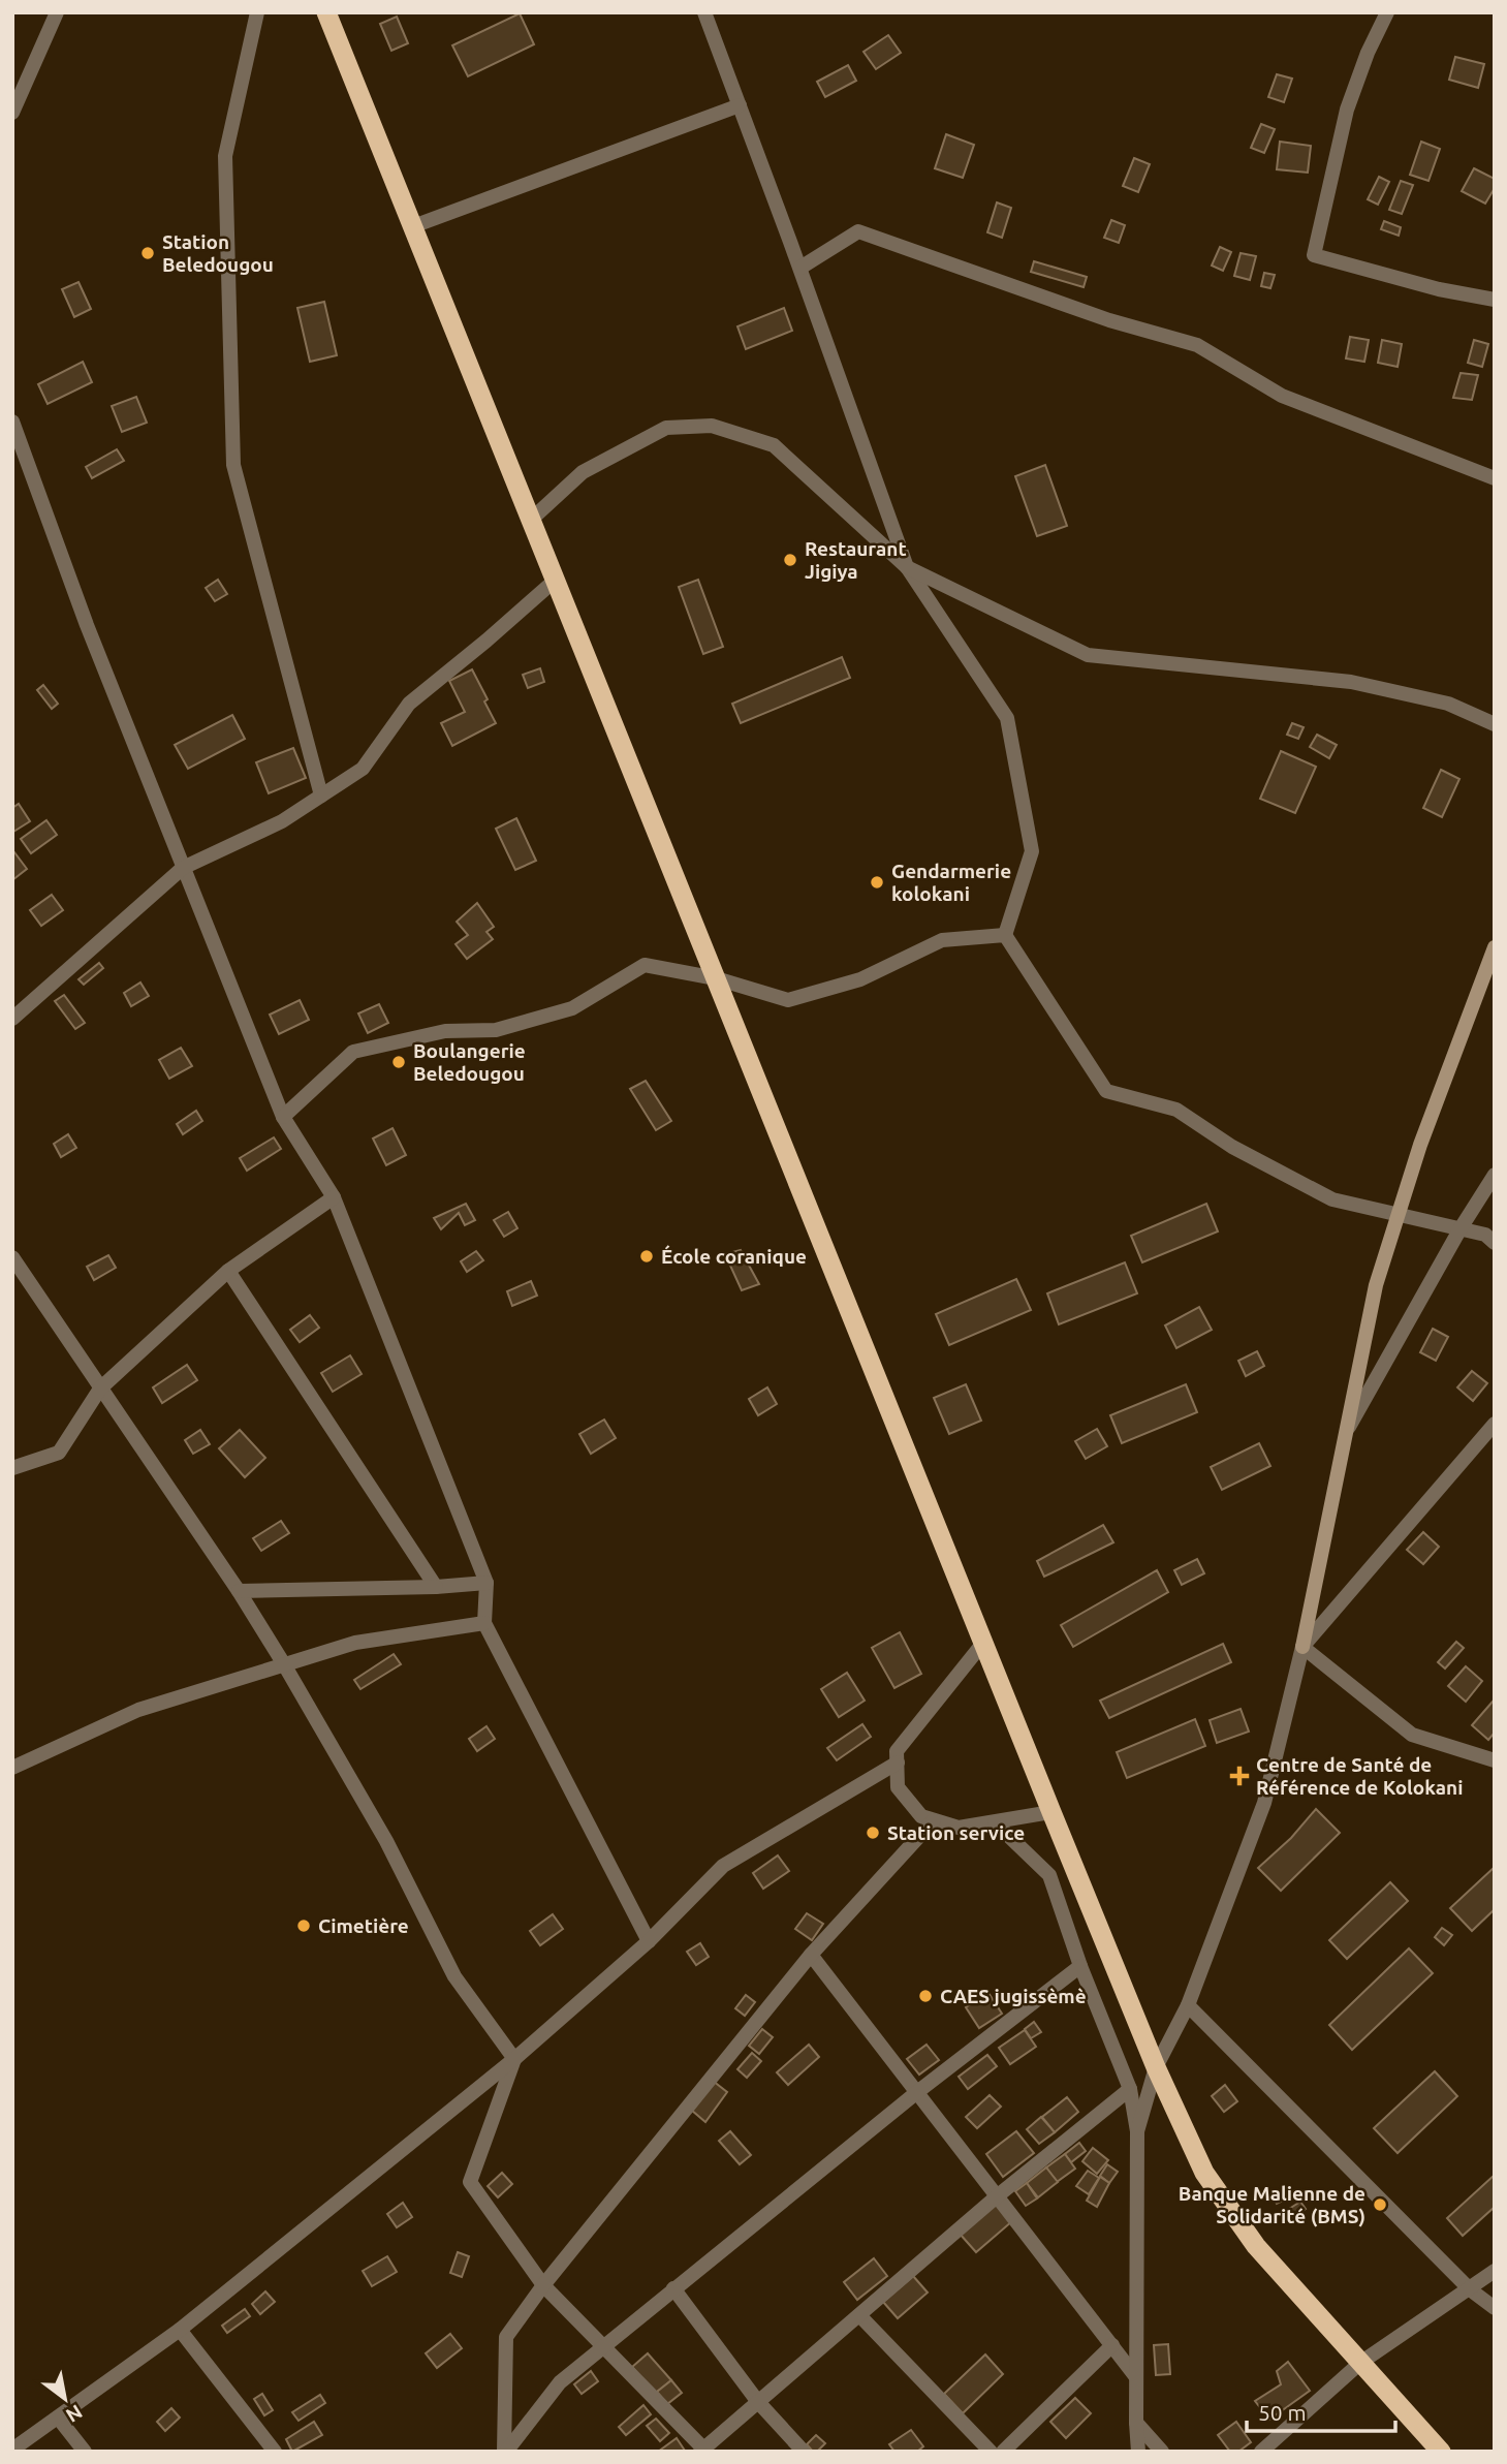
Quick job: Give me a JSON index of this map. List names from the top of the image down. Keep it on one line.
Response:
{"places":{"other":["Station Beledougou","Restaurant Jigiya","Gendarmerie kolokani","Boulangerie Beledougou","École coranique","Station service","Cimetière","CAES jugissèmè","Banque Malienne de Solidarité (BMS)"],"health":["Centre de Santé de Référence de Kolokani"]},"scale_bar":"50 m","north":"bottom right"}
